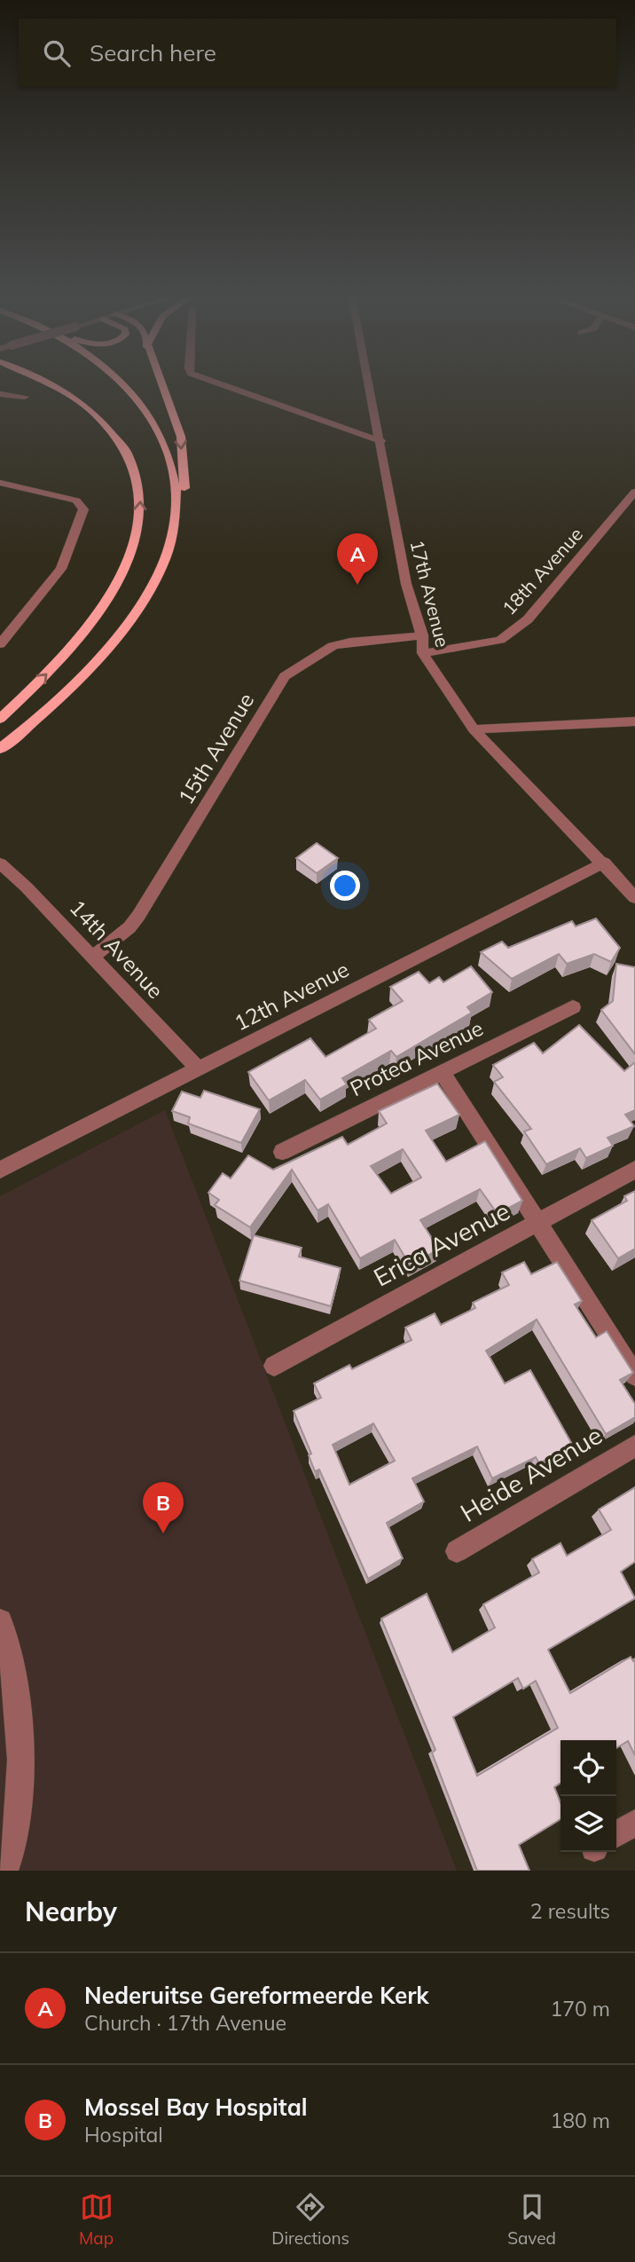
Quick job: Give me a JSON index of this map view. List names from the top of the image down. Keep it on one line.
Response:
{"streets":{"street":["18th Avenue","17th Avenue","15th Avenue","14th Avenue","12th Avenue","Protea Avenue","Erica Avenue","Heide Avenue"]},"crossings":[["18th Avenue","17th Avenue"],["17th Avenue","15th Avenue"],["17th Avenue","12th Avenue"],["15th Avenue","14th Avenue"],["14th Avenue","12th Avenue"]],"page":{"search":"Search here","pins":["A","B"],"heading":["Nearby","2 results"],"list":[{"mark":"A","name":"Nederuitse Gereformeerde Kerk","note":"Church · 17th Avenue","value":"170 m"},{"mark":"B","name":"Mossel Bay Hospital","note":"Hospital","value":"180 m"}],"nav":["Map","Directions","Saved"]}}
